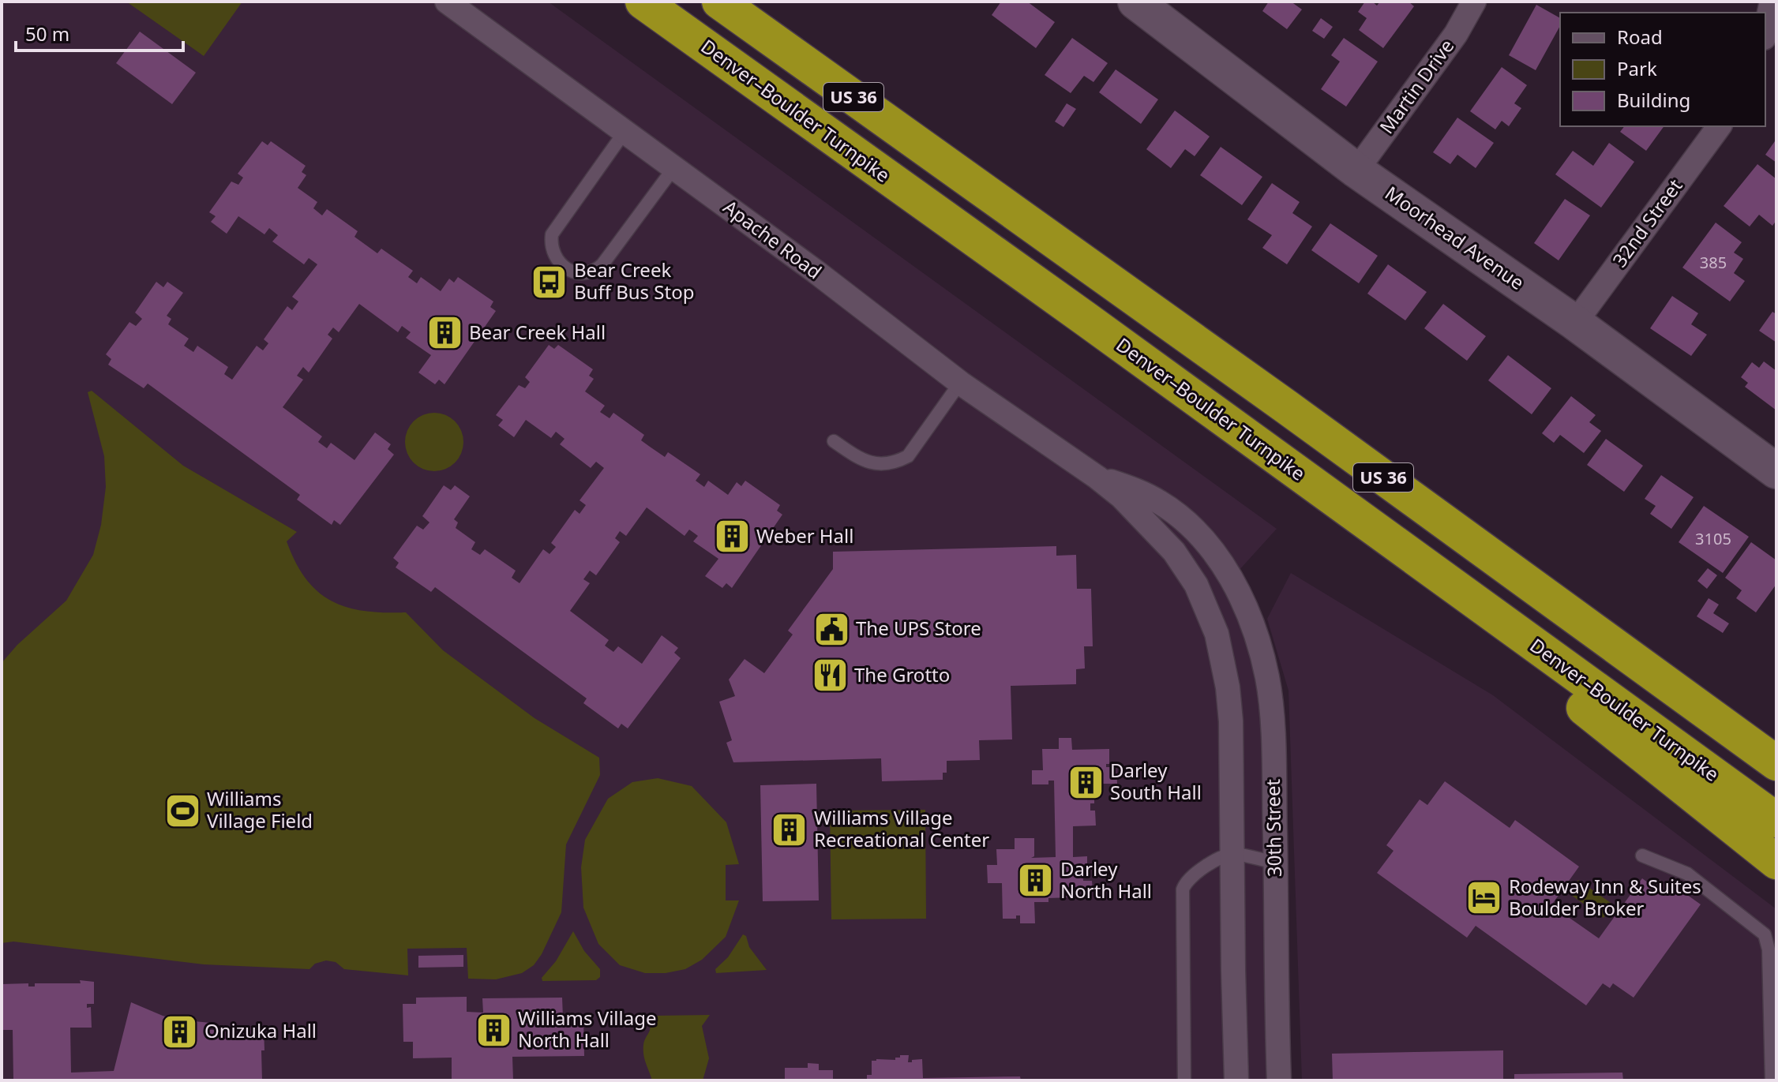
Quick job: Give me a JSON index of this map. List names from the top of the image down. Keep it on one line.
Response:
{"streets":{"highway":["US 36","Denver–Boulder Turnpike"],"street":["Martin Drive","32nd Street","Moorhead Avenue","Apache Road","30th Street"]},"crossings":[["Martin Drive","Moorhead Avenue"],["32nd Street","Moorhead Avenue"],["Apache Road","30th Street"]],"places":{"bus stop":["Bear Creek Buff Bus Stop"],"building":["Bear Creek Hall","Weber Hall","Darley South Hall","Williams Village Recreational Center","Darley North Hall","Williams Village North Hall","Onizuka Hall"],"public building":["The UPS Store"],"restaurant":["The Grotto"],"sports":["Williams Village Field"],"hotel":["Rodeway Inn & Suites Boulder Broker"]},"house_numbers":["385","3105"],"legend":["Road","Park","Building"],"scale_bar":"50 m"}
